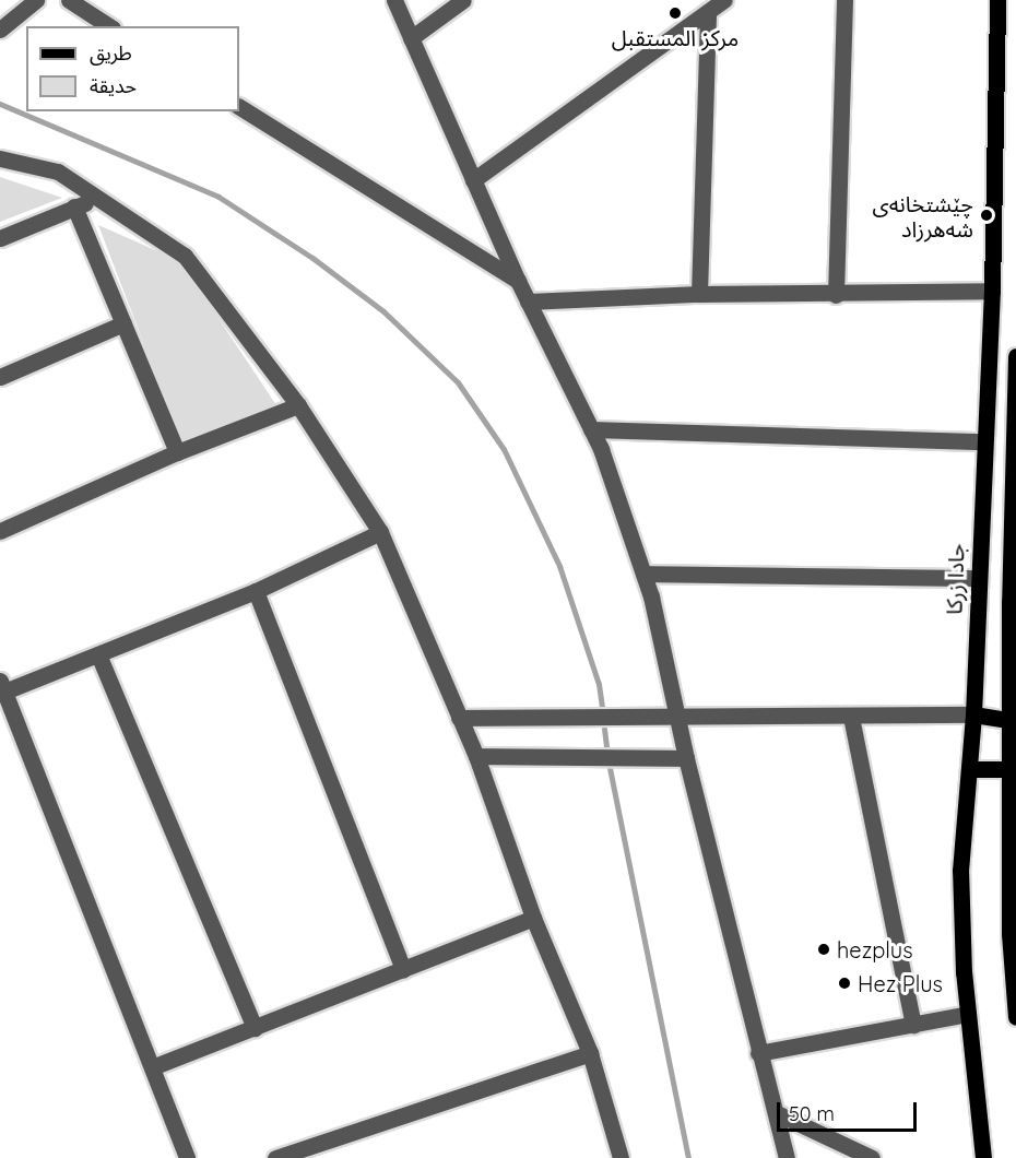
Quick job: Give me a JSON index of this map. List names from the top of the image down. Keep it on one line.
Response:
{"streets":{"main road":["جادا زرکا"]},"places":["مركز المستقبل","چێشتخانەی شەهرزاد","hezplus","Hez Plus"],"legend":["طريق","حديقة"],"scale_bar":"50 m"}
